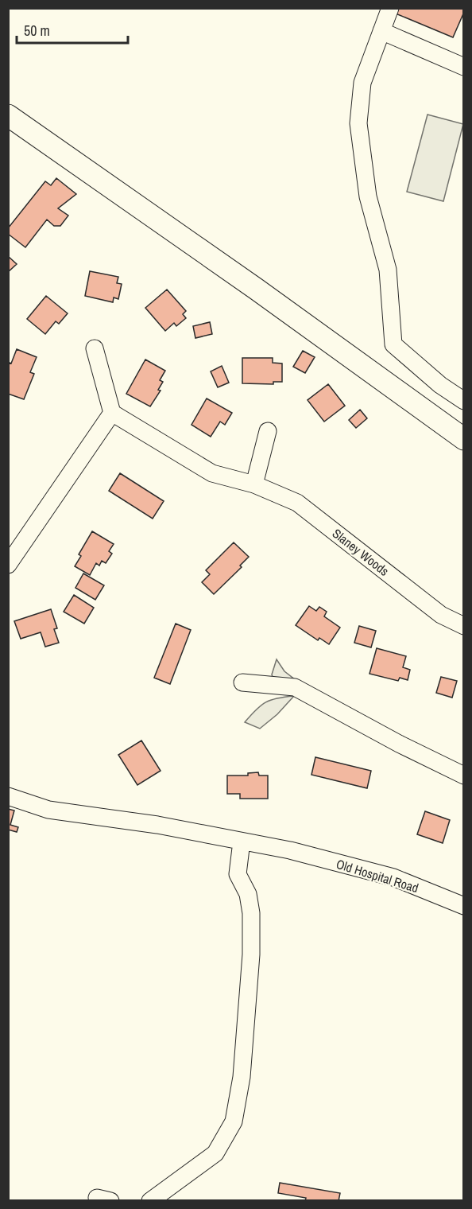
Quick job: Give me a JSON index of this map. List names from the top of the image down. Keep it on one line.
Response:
{"streets":{"street":["Slaney Woods","Old Hospital Road"]},"scale_bar":"50 m"}
